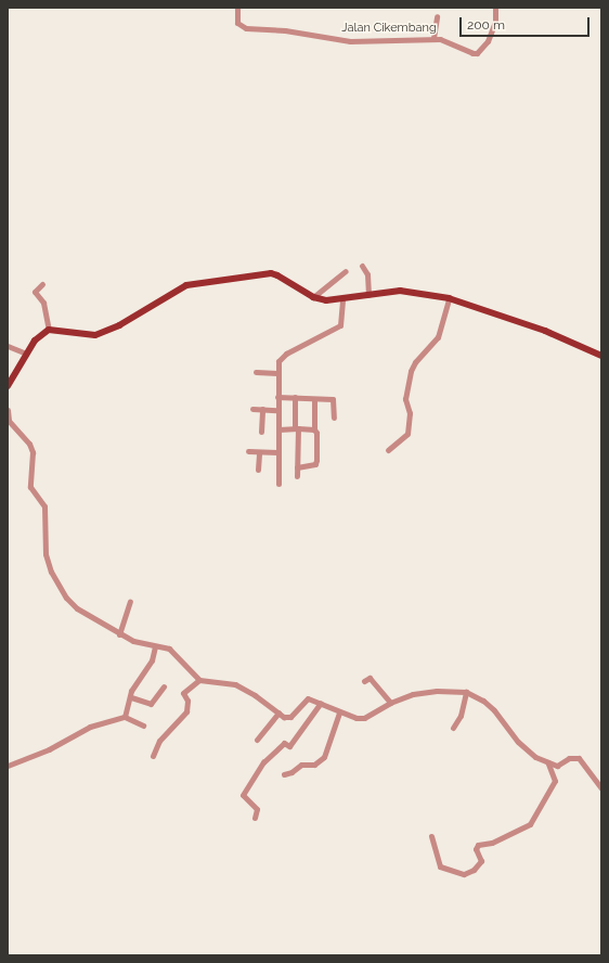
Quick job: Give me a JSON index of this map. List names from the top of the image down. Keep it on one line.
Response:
{"streets":{"street":["Jalan Cikembang"]},"scale_bar":"200 m"}
